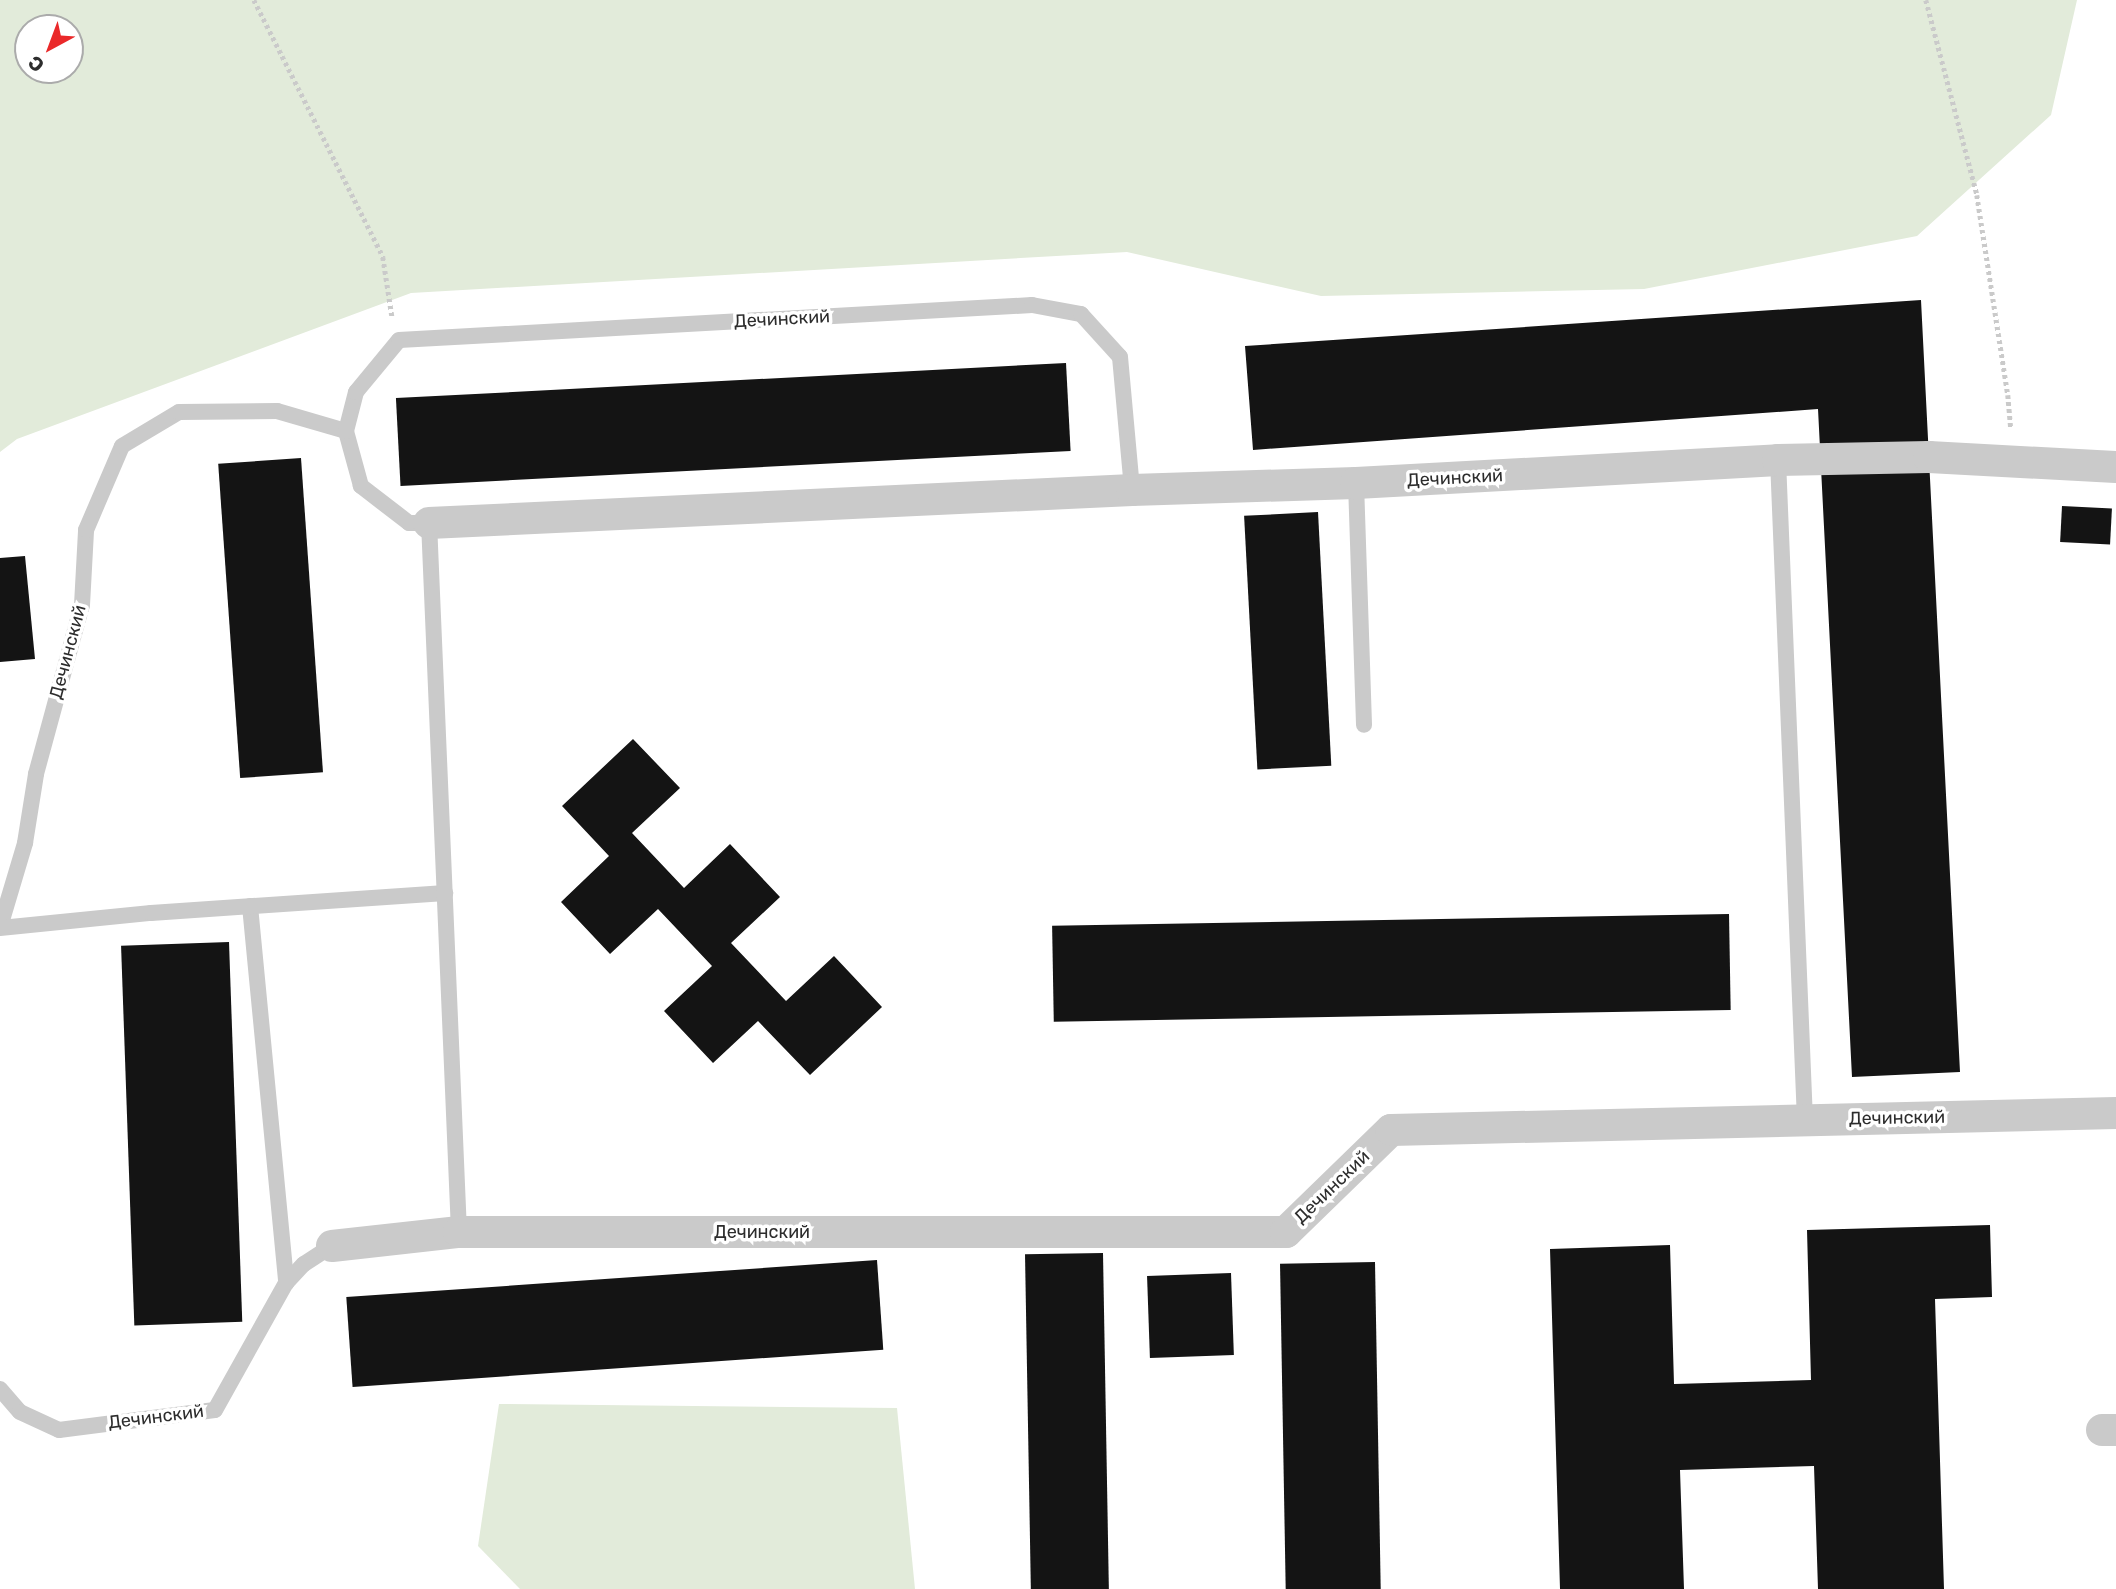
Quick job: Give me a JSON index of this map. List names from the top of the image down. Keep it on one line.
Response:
{"streets":{"street":["Дечинский"]},"north":"bottom left"}
